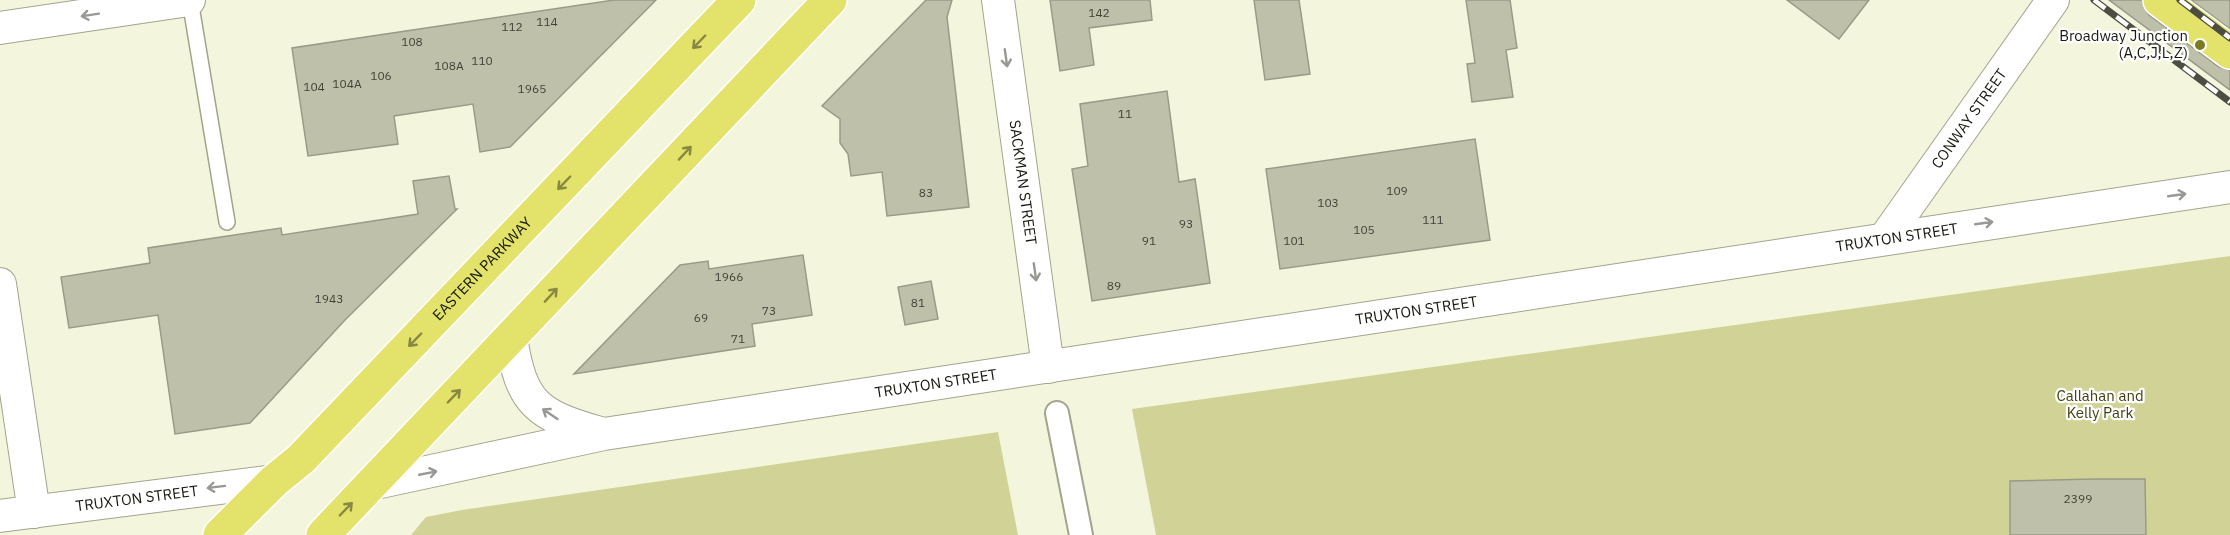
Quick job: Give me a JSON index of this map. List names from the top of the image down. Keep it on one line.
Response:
{"streets":{"main road":["EASTERN PARKWAY"],"street":["CONWAY STREET","SACKMAN STREET","TRUXTON STREET"]},"crossings":[["CONWAY STREET","TRUXTON STREET"],["SACKMAN STREET","TRUXTON STREET"],["TRUXTON STREET","EASTERN PARKWAY"]],"one_way":["SACKMAN STREET"],"parks":["Callahan and Kelly Park"],"places":["Broadway Junction (A,C,J,L,Z)"],"house_numbers":["142","114","112","108","110","108A","106","104A","104","1965","11","109","83","103","111","93","105","91","101","1966","89","1943","81","73","69","71","2399"]}
